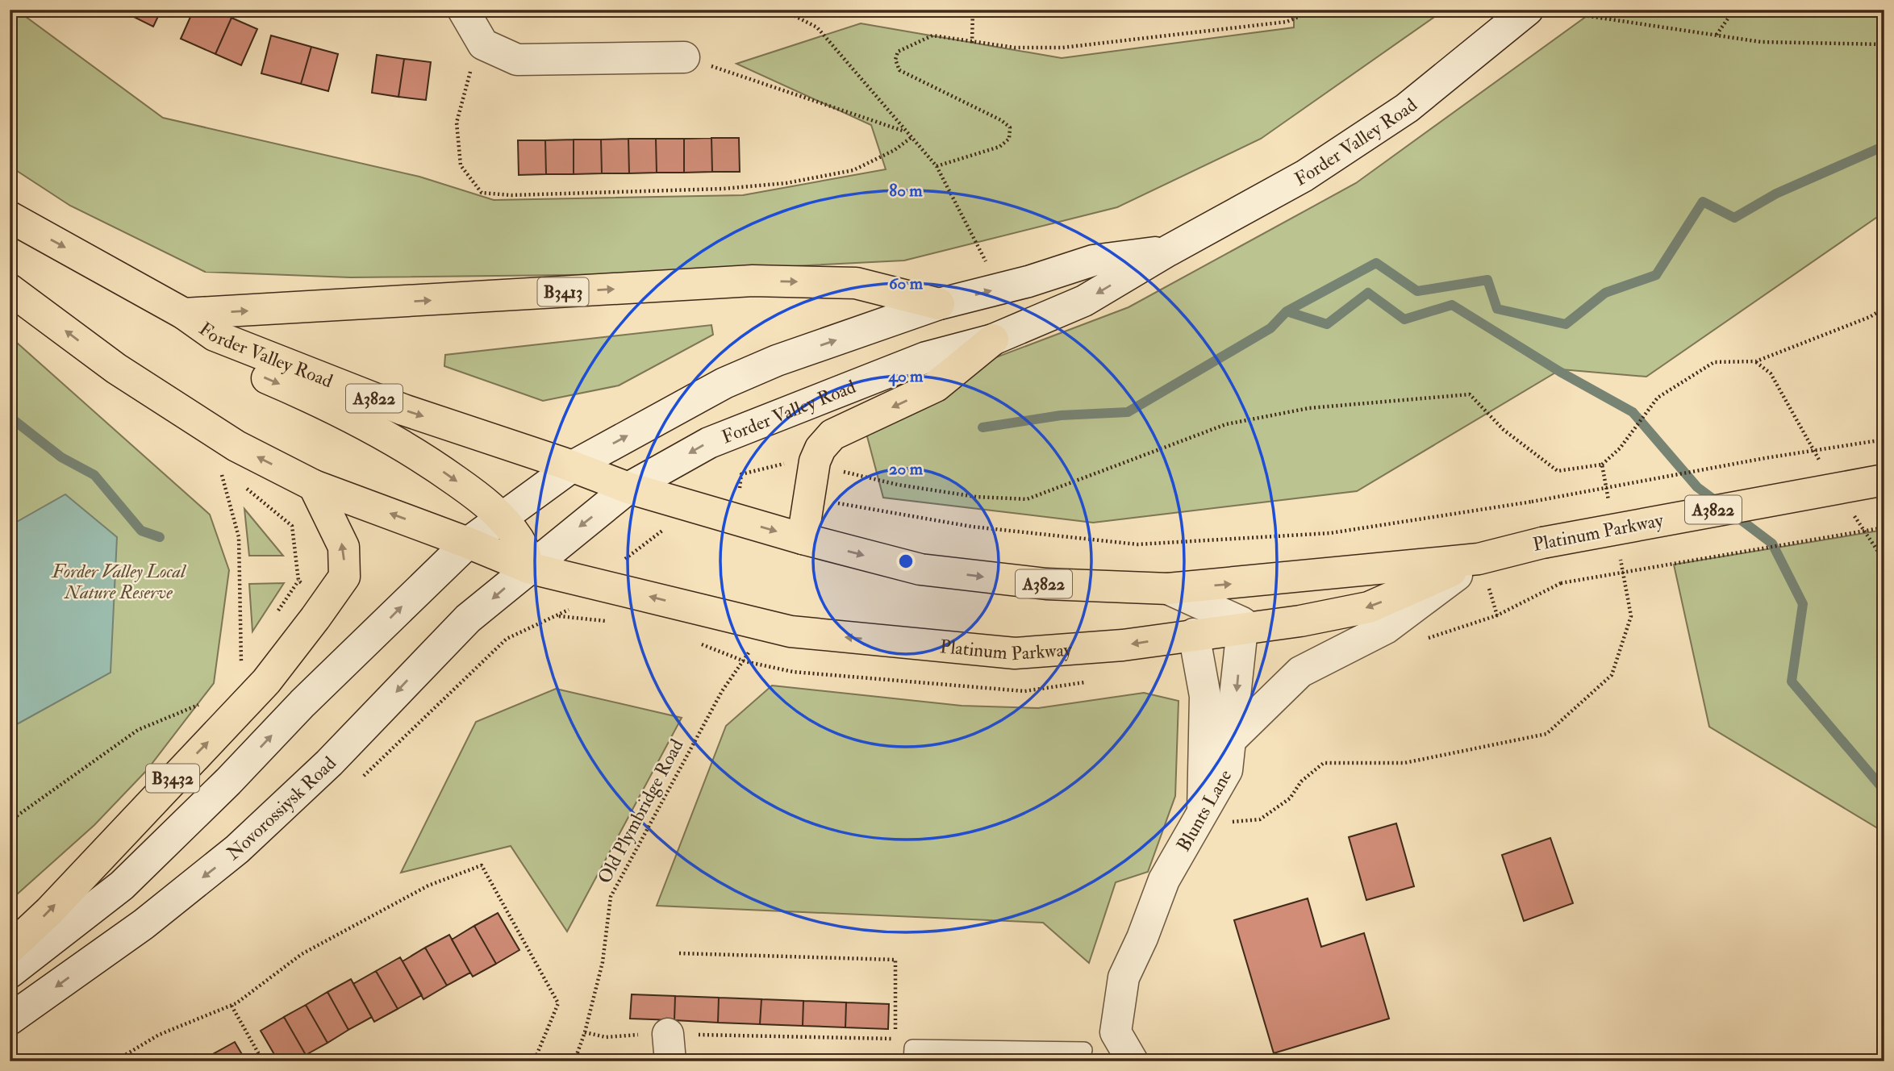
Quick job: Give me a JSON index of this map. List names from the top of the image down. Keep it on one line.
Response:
{"streets":{"main road":["Forder Valley Road","B3413","A3822","Platinum Parkway","B3432","Novorossiysk Road","Blunts Lane"],"path":["Old Plymbridge Road"]},"crossings":[["Forder Valley Road","B3413"],["Forder Valley Road","Platinum Parkway"],["Forder Valley Road","Novorossiysk Road"],["Platinum Parkway","Novorossiysk Road"],["Platinum Parkway","Blunts Lane"],["Platinum Parkway","Old Plymbridge Road"]],"parks":["Forder Valley Local Nature Reserve"],"rings":["80 m","60 m","40 m","20 m"]}
